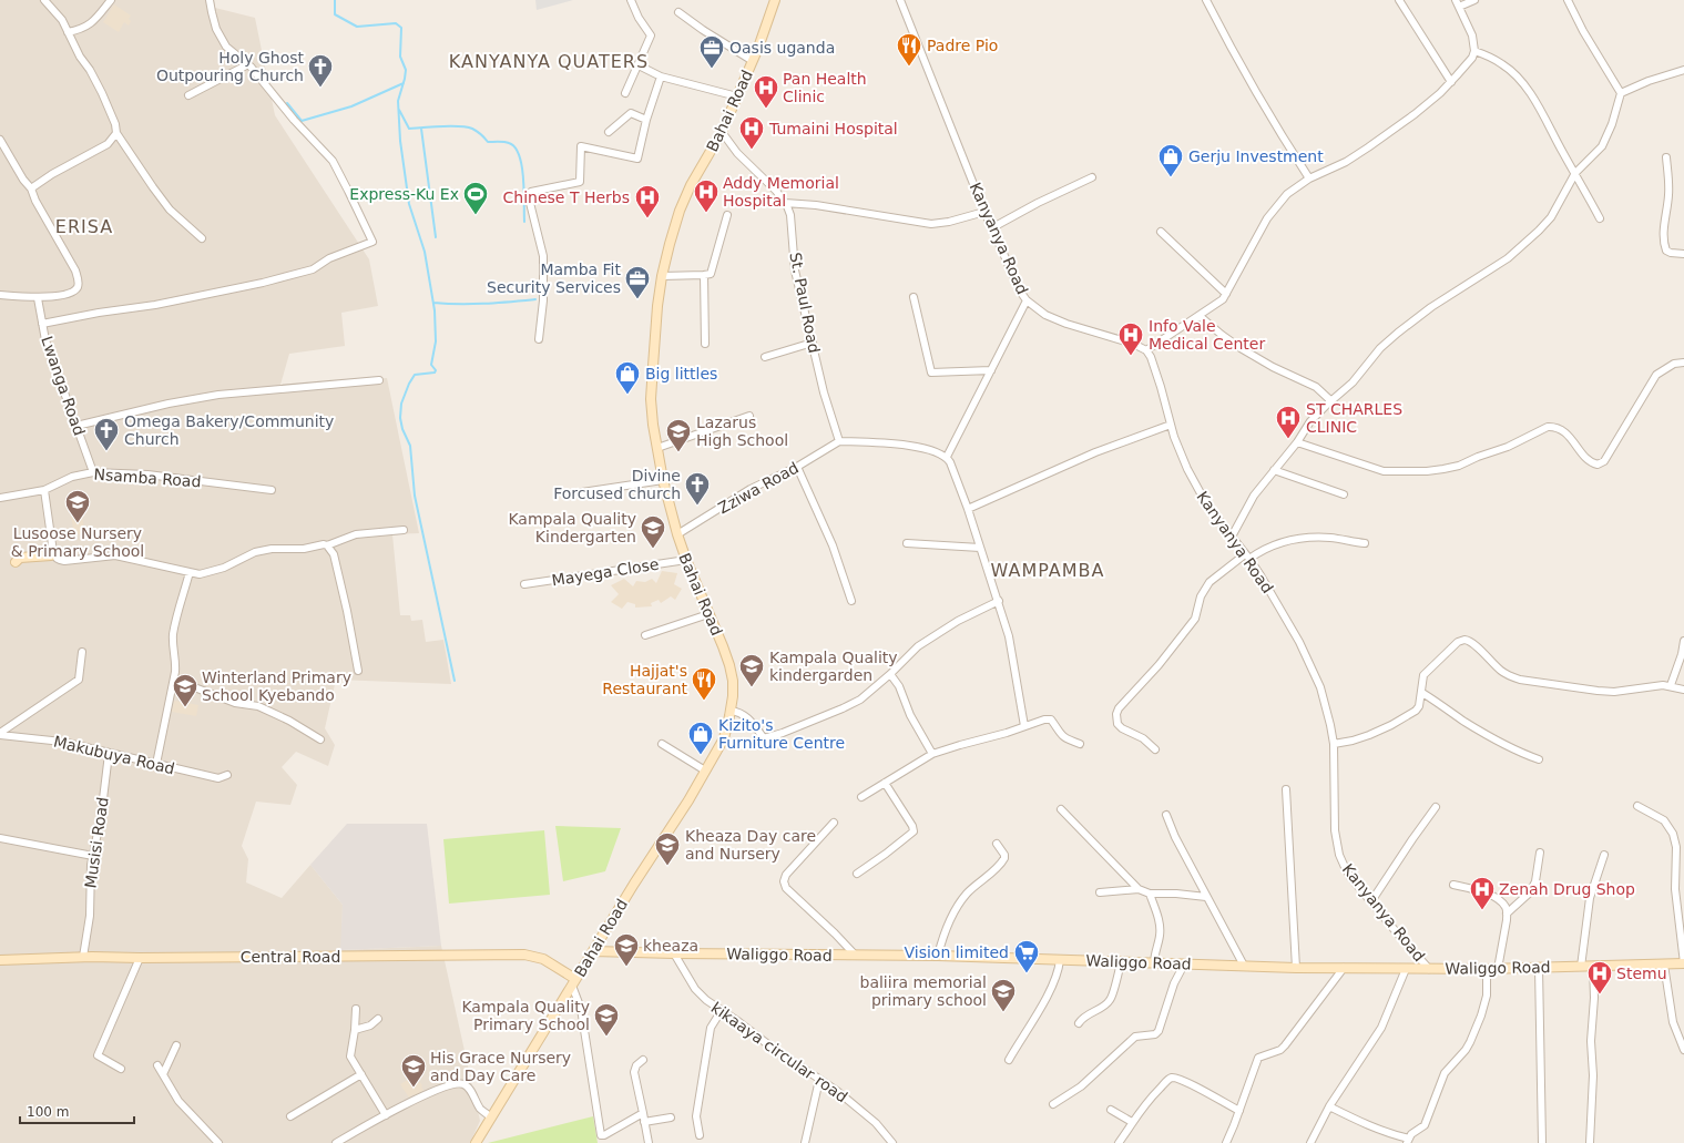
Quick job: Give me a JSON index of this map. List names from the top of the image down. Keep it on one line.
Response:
{"streets":{"street":["Bahai Road","Kanyanya Road","St. Paul Road","Lwanga Road","Nsamba Road","Zziwa Road","Mayega Close","Makubuya Road","Musisi Road","Waliggo Road","Central Road","kikaaya circular road"]},"crossings":[["Bahai Road","St. Paul Road"],["Bahai Road","Zziwa Road"],["Bahai Road","Mayega Close"],["Bahai Road","Waliggo Road"],["Bahai Road","Central Road"],["Kanyanya Road","Waliggo Road"],["St. Paul Road","Zziwa Road"],["Lwanga Road","Nsamba Road"],["Makubuya Road","Musisi Road"],["Musisi Road","Central Road"],["Waliggo Road","kikaaya circular road"]],"districts":["KANYANYA QUATERS","ERISA","WAMPAMBA"],"places":{"restaurant":["Padre Pio","Hajjat's Restaurant"],"office":["Oasis uganda","Mamba Fit Security Services"],"church":["Holy Ghost Outpouring Church","Omega Bakery/Community Church","Divine Forcused church"],"hospital":["Pan Health Clinic","Tumaini Hospital","Addy Memorial Hospital","Chinese T Herbs","Info Vale Medical Center","ST CHARLES CLINIC","Zenah Drug Shop","Stemu"],"shop":["Gerju Investment","Big littles","Kizito's Furniture Centre"],"sports":["Express-Ku Ex"],"school or university":["Lazarus High School","Lusoose Nursery & Primary School","Kampala Quality Kindergarten","Kampala Quality kindergarden","Winterland Primary School Kyebando","Kheaza Day care and Nursery","kheaza","baliira memorial primary school","Kampala Quality Primary School","His Grace Nursery and Day Care"],"supermarket":["Vision limited"]},"scale_bar":"100 m"}
